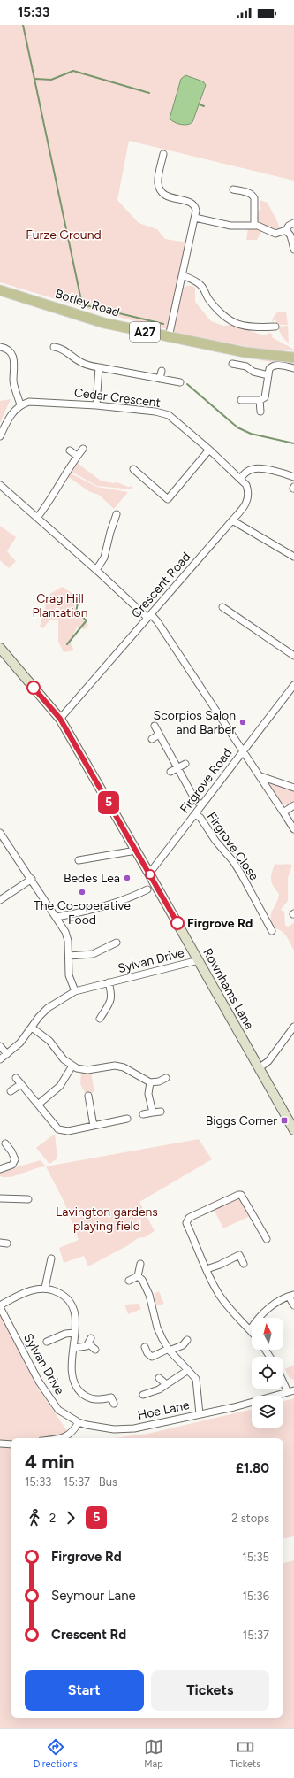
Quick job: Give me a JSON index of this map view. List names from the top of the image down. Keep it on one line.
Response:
{"streets":{"main road":["Botley Road","A27"],"street":["Cedar Crescent","Crescent Road","Firgrove Road","Firgrove Close","Sylvan Drive","Rownhams Lane","Hoe Lane"]},"crossings":[["Cedar Crescent","Crescent Road"],["Crescent Road","Rownhams Lane"],["Firgrove Road","Firgrove Close"],["Firgrove Road","Rownhams Lane"],["Sylvan Drive","Rownhams Lane"],["Sylvan Drive","Hoe Lane"]],"parks":["Furze Ground","Crag Hill Plantation","Lavington gardens playing field"],"places":{"other":["Scorpios Salon and Barber","Bedes Lea","The Co-operative Food","Firgrove Rd"],"transit":["Biggs Corner"]},"lines":["bus line 5"],"north":"top","page":{"status":"15:33","on_map":"5","heading":["4 min","15:33 – 15:37 · Bus","£1.80"],"legs":["2","5","2 stops"],"list":[{"name":"Firgrove Rd","value":"15:35"},{"name":"Seymour Lane","value":"15:36"},{"name":"Crescent Rd","value":"15:37"}],"buttons":["Start","Tickets"],"tabs":["Directions","Map","Tickets"]}}
